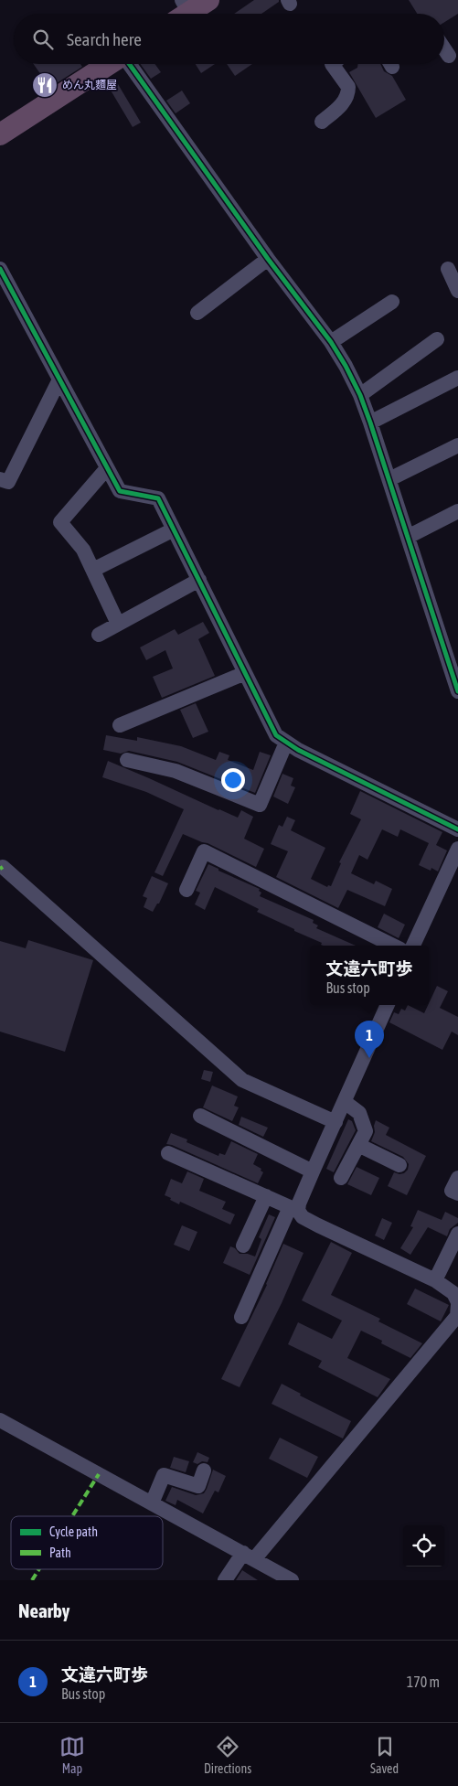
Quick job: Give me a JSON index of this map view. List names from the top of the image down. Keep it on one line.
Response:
{"places":{"restaurant":["めん丸麵屋"]},"legend":["Cycle path","Path"],"page":{"search":"Search here","popup":["文違六町歩","Bus stop"],"pins":"1","heading":"Nearby","list":[{"mark":"1","name":"文違六町歩","note":"Bus stop","value":"170 m"}],"nav":["Map","Directions","Saved"]}}
